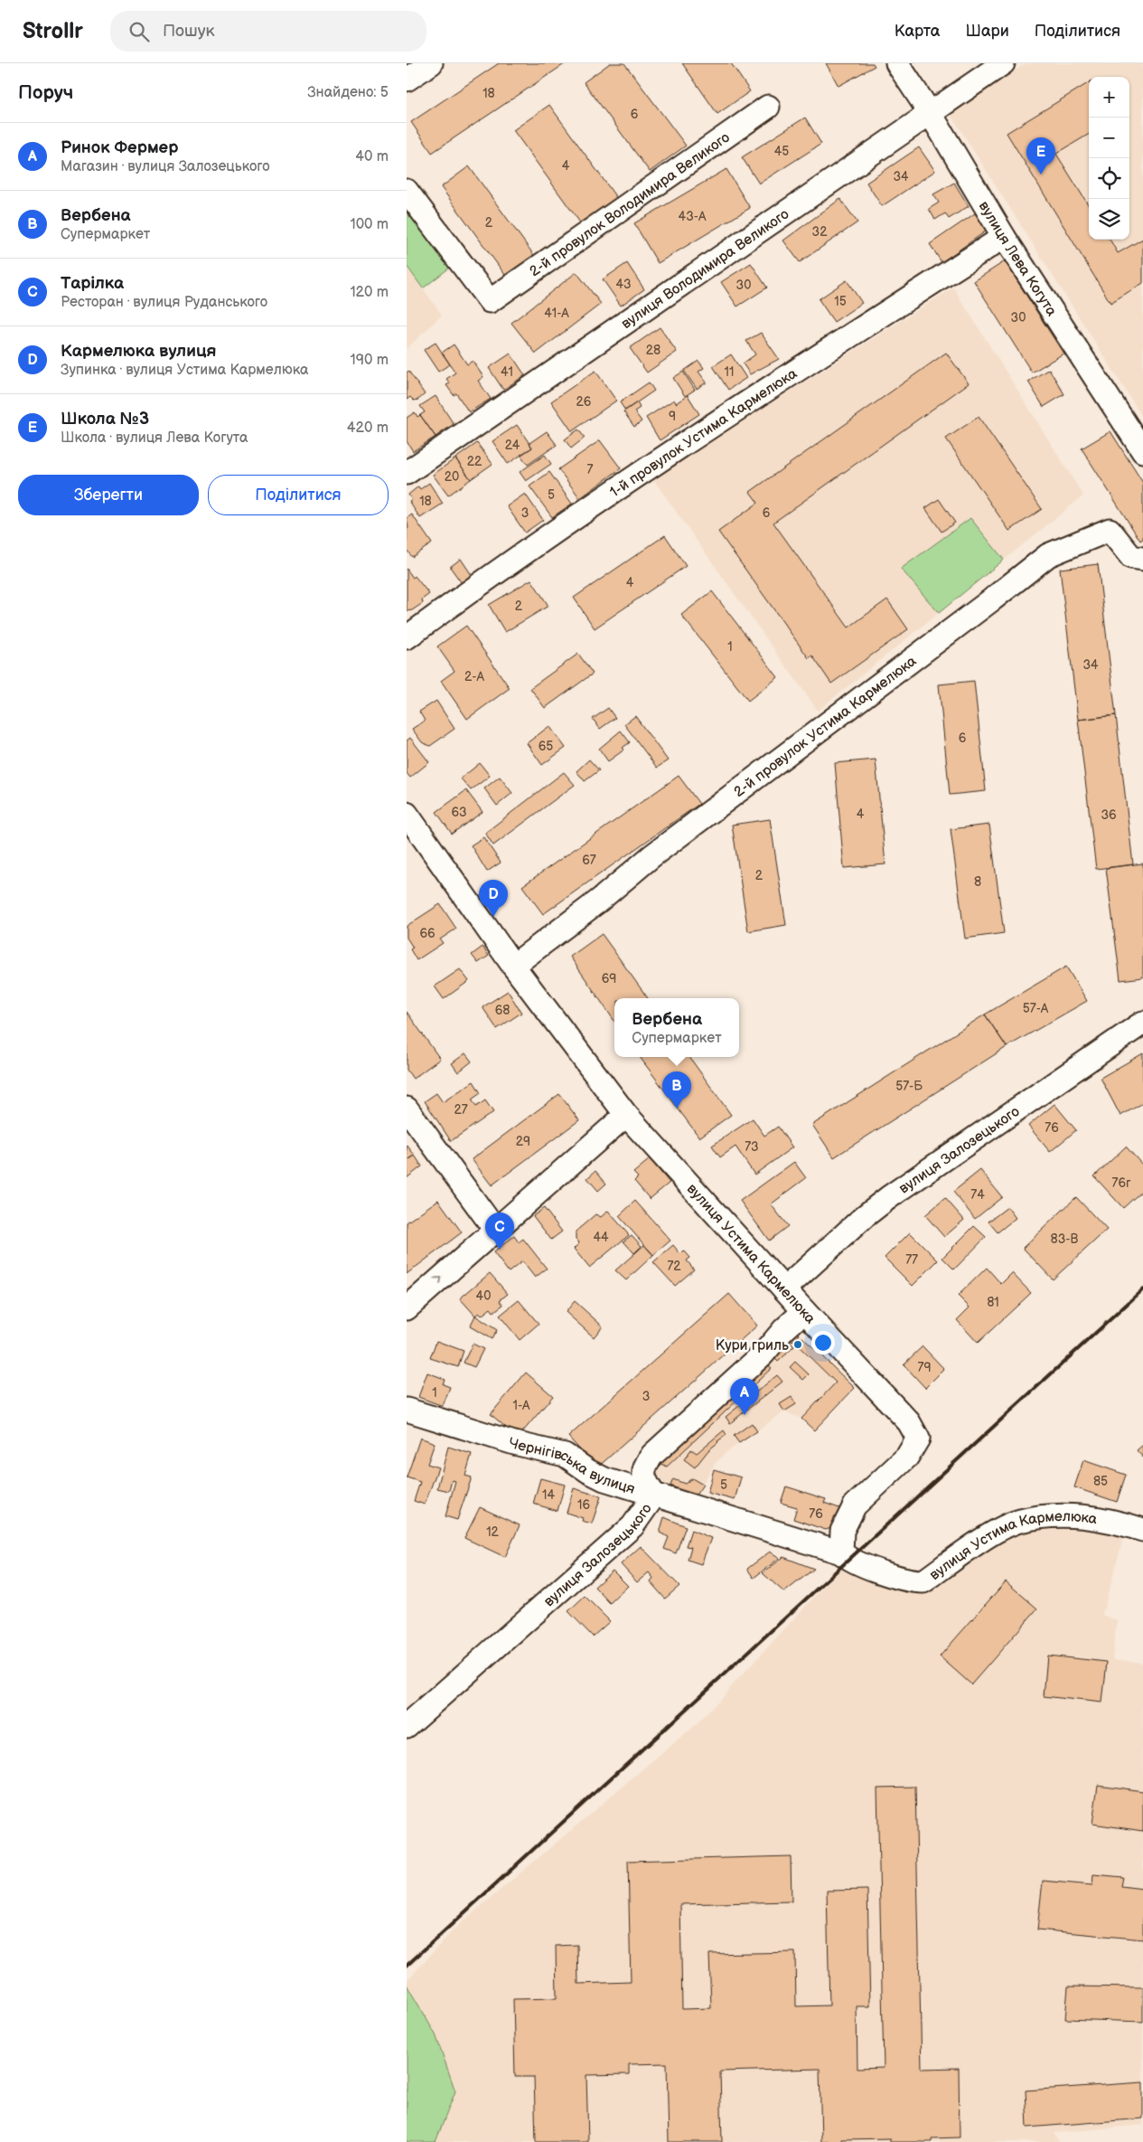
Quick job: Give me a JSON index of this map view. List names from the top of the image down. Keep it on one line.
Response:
{"streets":{"street":["2-й провулок Володимира Великого","вулиця Лева Когута","вулиця Володимира Великого","1-й провулок Устима Кармелюка","2-й провулок Устима Кармелюка","вулиця Залозецького","вулиця Устима Кармелюка","Чернігівська вулиця"]},"crossings":[["вулиця Лева Когута","вулиця Володимира Великого"],["вулиця Лева Когута","1-й провулок Устима Кармелюка"],["2-й провулок Устима Кармелюка","вулиця Устима Кармелюка"],["вулиця Залозецького","вулиця Устима Кармелюка"],["вулиця Залозецького","Чернігівська вулиця"],["вулиця Устима Кармелюка","Чернігівська вулиця"]],"places":["Кури гриль"],"house_numbers":["18","6","45","4","34","43-А","2","32","43","30","15","41-А","30","28","41","11","26","9","24","22","7","20","5","18","3","6","4","2","1","34","2-А","6","65","63","4","36","67","2","8","66","69","57-А","68","57-Б","27","76","29","73","76г","74","44","83-В","77","72","40","81","79","1","3","1-А","85","5","14","16","76","12"],"page":{"header":"Strollr","search":"Пошук","nav":["Карта","Шари","Поділитися"],"heading":["Поруч","Знайдено: 5"],"map_buttons":["+","−"],"list":[{"mark":"A","name":"Ринок Фермер","note":"Магазин · вулиця Залозецького","value":"40 m"},{"mark":"B","name":"Вербена","note":"Супермаркет","value":"100 m"},{"mark":"C","name":"Тарiлка","note":"Ресторан · вулиця Руданського","value":"120 m"},{"mark":"D","name":"Кармелюка вулиця","note":"Зупинка · вулиця Устима Кармелюка","value":"190 m"},{"mark":"E","name":"Школа №3","note":"Школа · вулиця Лева Когута","value":"420 m"}],"pins":["E","D","B","C","A"],"buttons":["Зберегти","Поділитися"],"popup":["Вербена","Супермаркет"]}}
